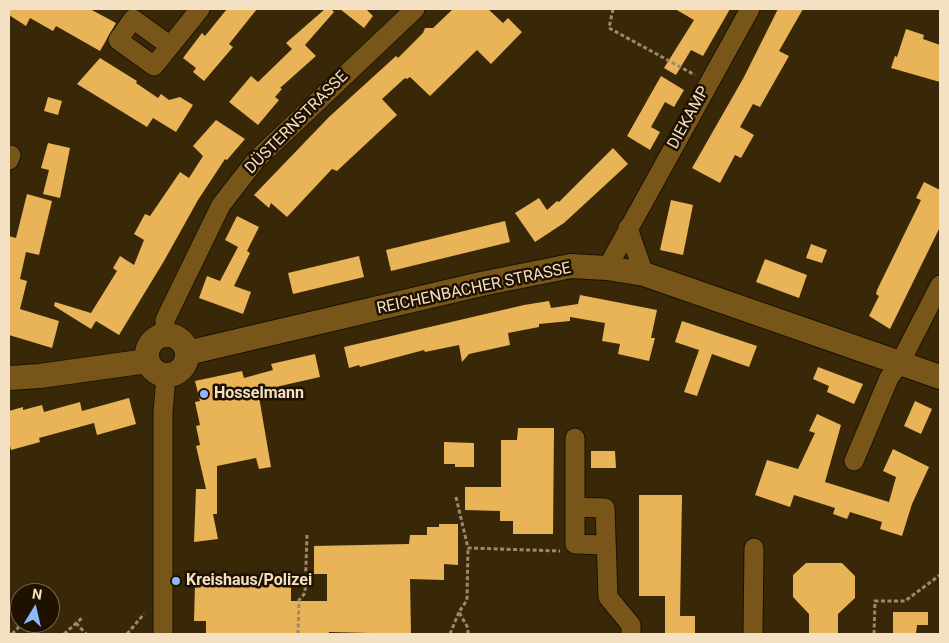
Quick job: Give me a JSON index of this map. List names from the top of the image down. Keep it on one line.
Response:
{"streets":{"street":["DIEKAMP","DÜSTERNSTRASSE","REICHENBACHER STRASSE"]},"crossings":[["DIEKAMP","REICHENBACHER STRASSE"],["DÜSTERNSTRASSE","REICHENBACHER STRASSE"]],"places":["Hosselmann","Kreishaus/Polizei"],"north":"top"}
